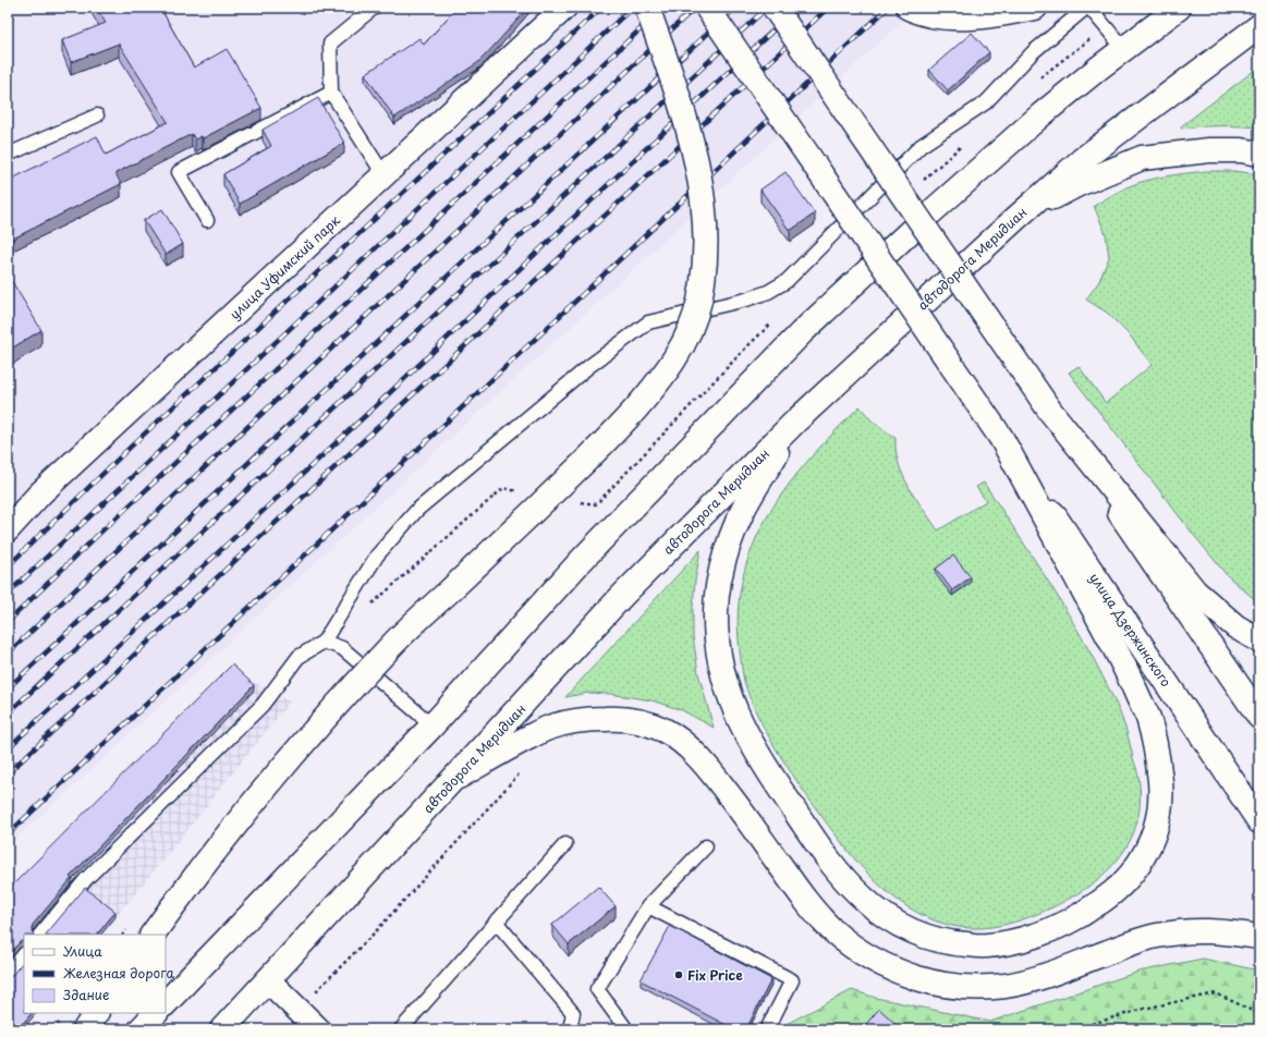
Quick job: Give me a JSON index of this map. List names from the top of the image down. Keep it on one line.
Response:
{"streets":{"main road":["автодорога Меридиан","улица Уфимский парк","улица Дзержинского"]},"places":["Fix Price"],"legend":["Улица","Железная дорога","Здание"]}
